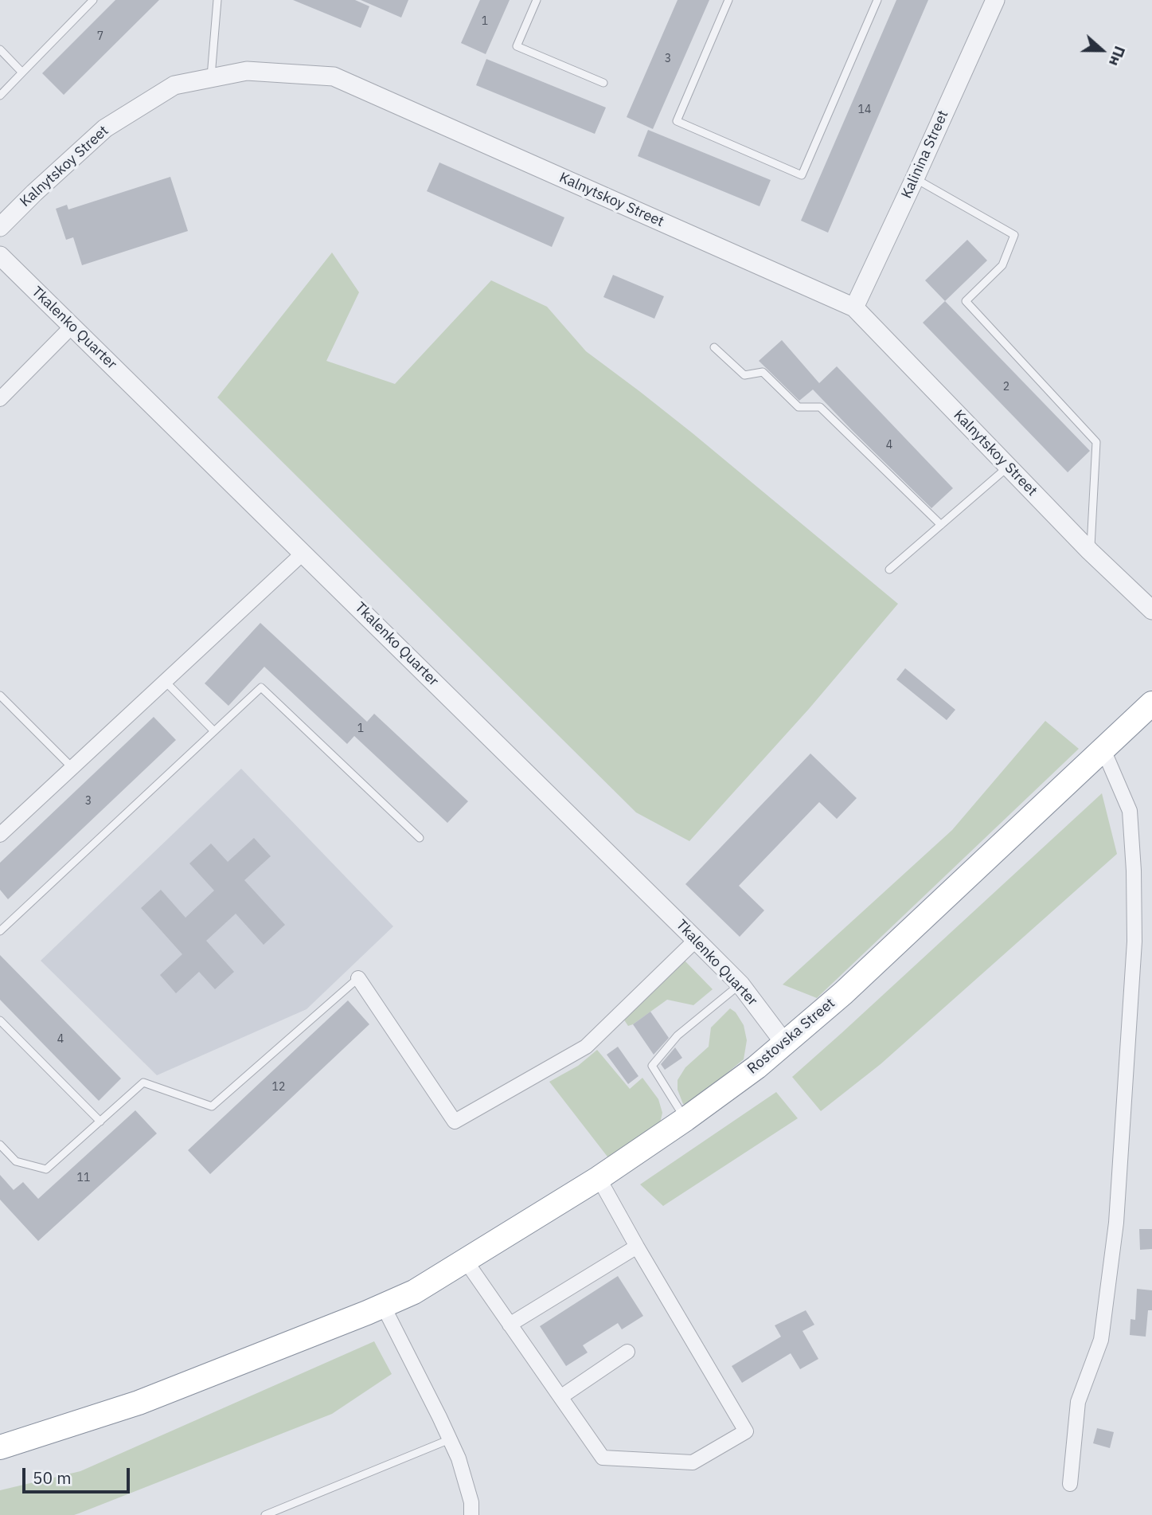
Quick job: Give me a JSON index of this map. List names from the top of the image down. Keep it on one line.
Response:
{"streets":{"highway":["Rostovska Street"],"street":["Kalinina Street","Kalnytskoy Street","Tkalenko Quarter"]},"crossings":[["Kalinina Street","Kalnytskoy Street"],["Tkalenko Quarter","Rostovska Street"]],"house_numbers":["1","7","3","14","2","4","1","3","4","12","11"],"scale_bar":"50 m","north":"right"}
